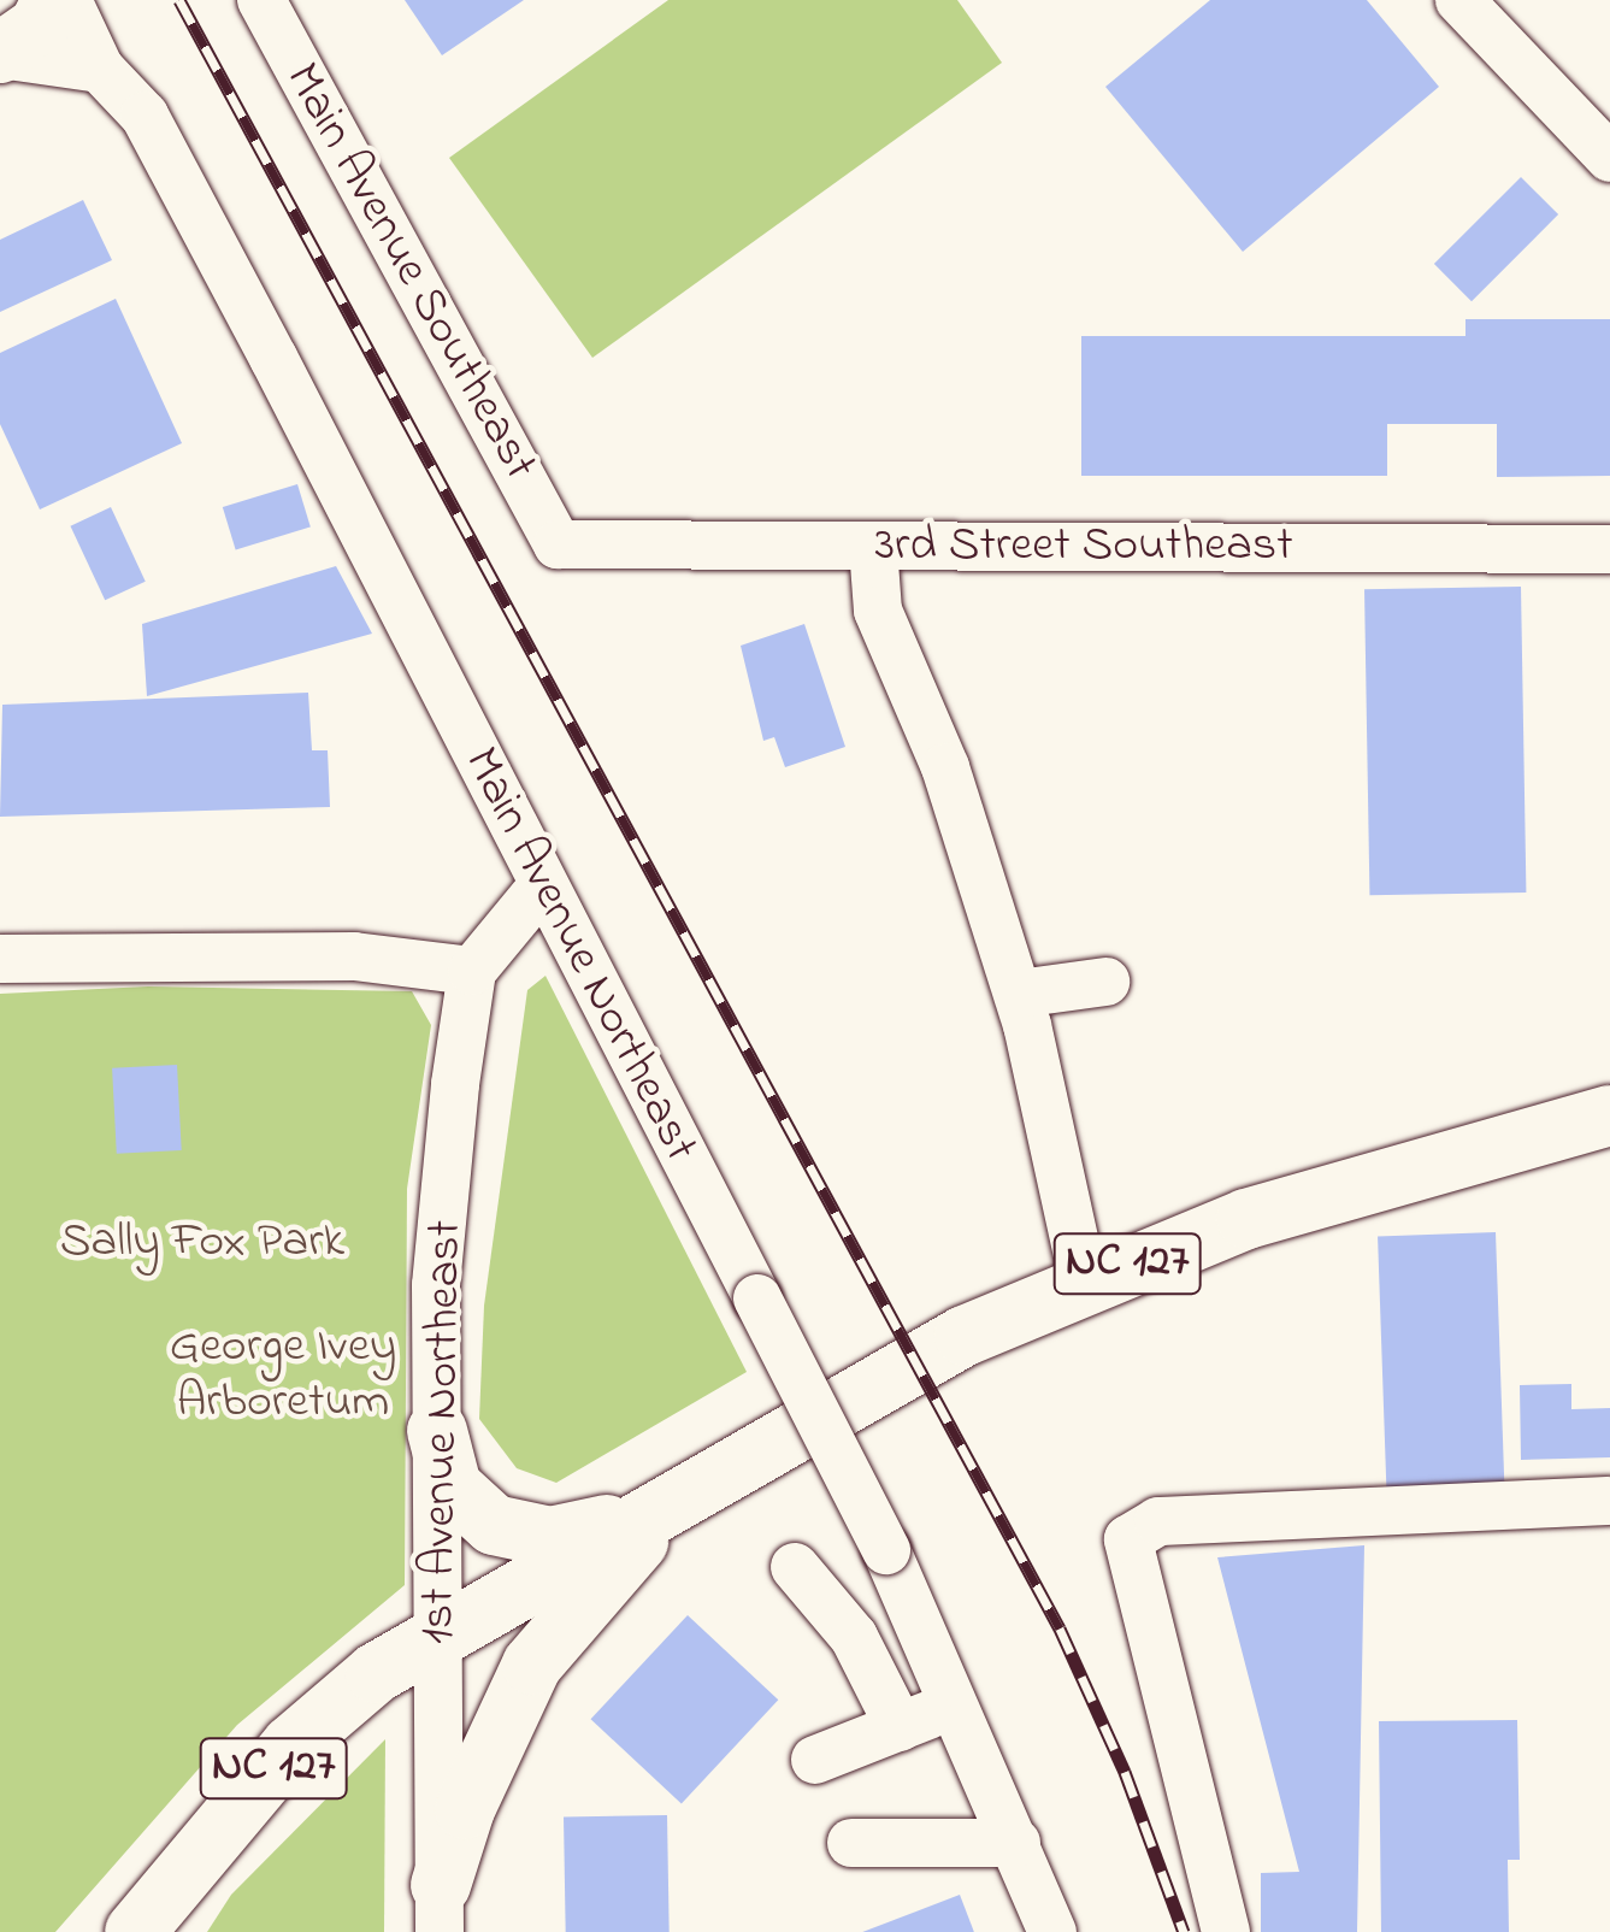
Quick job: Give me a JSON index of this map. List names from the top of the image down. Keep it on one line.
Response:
{"streets":{"main road":["NC 127"],"street":["Main Avenue Southeast","3rd Street Southeast","Main Avenue Northeast","1st Avenue Northeast"]},"crossings":[["Main Avenue Southeast","3rd Street Southeast"],["NC 127","1st Avenue Northeast"]],"parks":["Sally Fox Park","George Ivey Arboretum"]}
